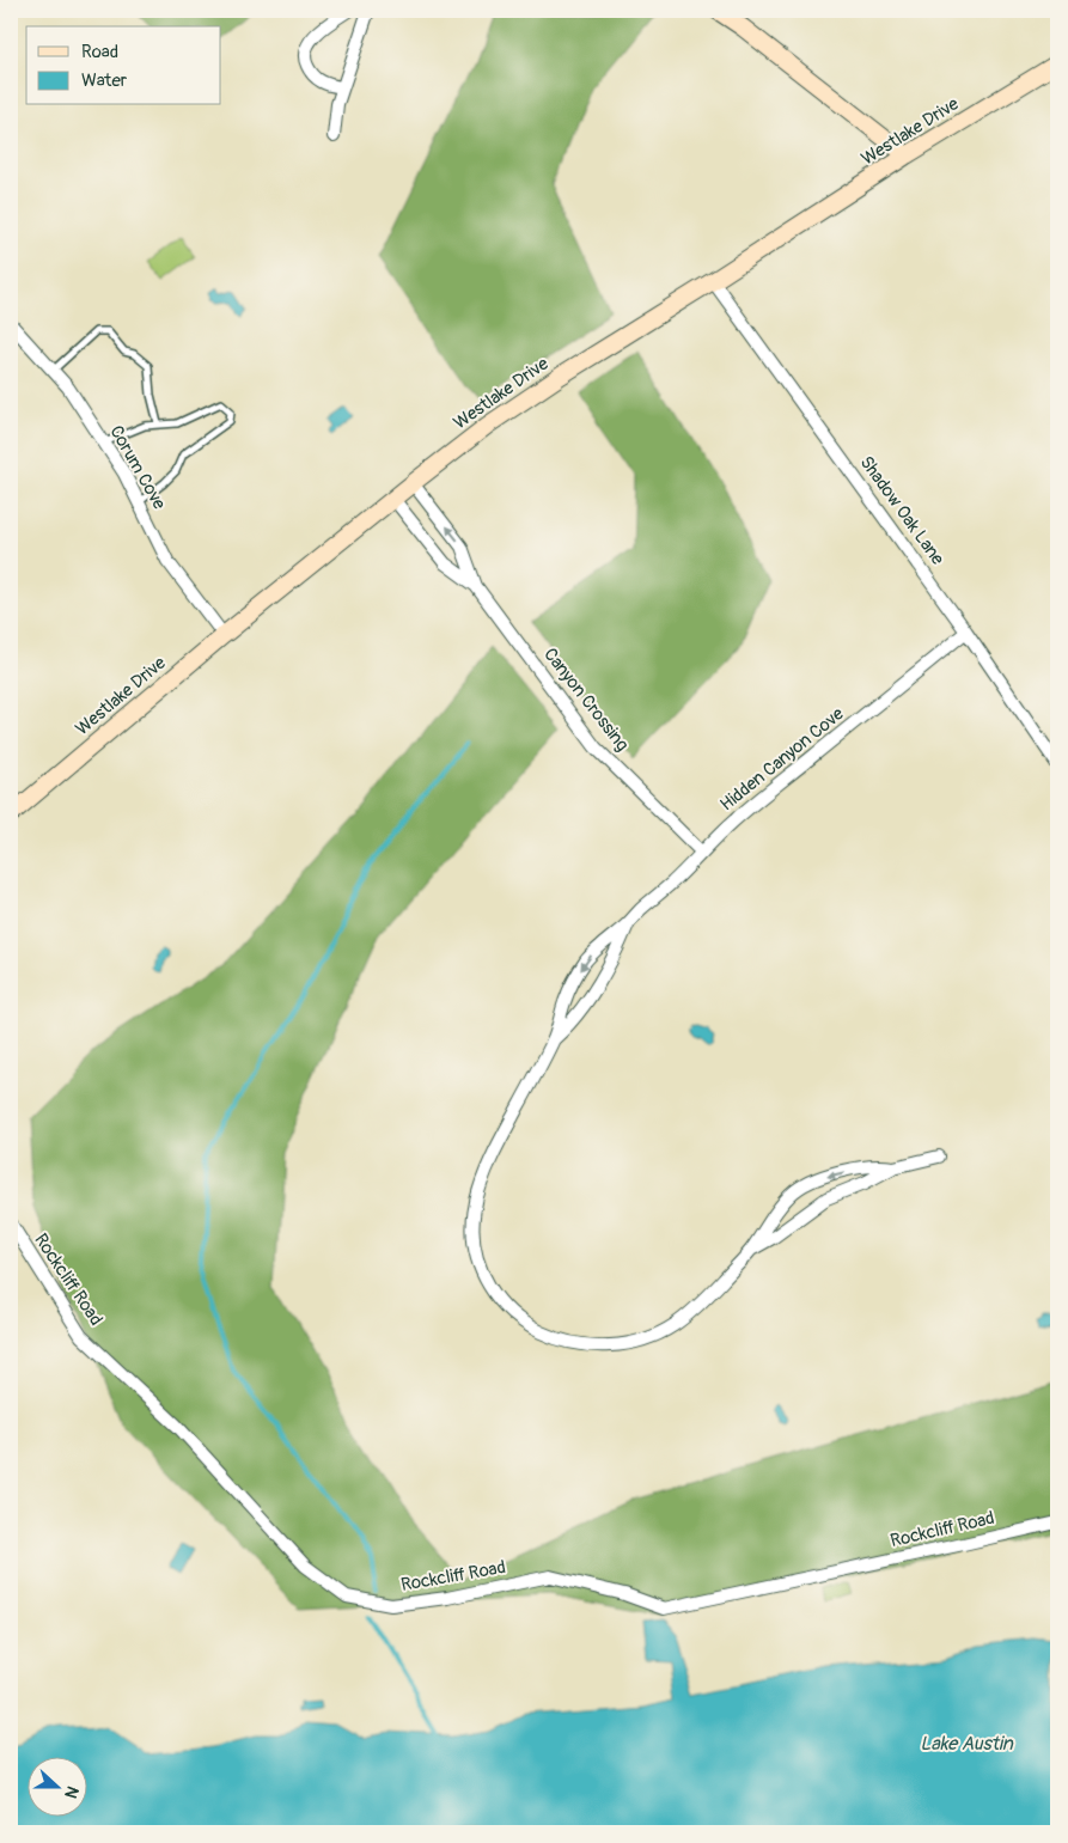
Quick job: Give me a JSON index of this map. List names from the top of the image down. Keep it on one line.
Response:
{"streets":{"street":["Westlake Drive","Corum Cove","Shadow Oak Lane","Canyon Crossing","Hidden Canyon Cove","Rockcliff Road"]},"crossings":[["Westlake Drive","Corum Cove"],["Westlake Drive","Shadow Oak Lane"],["Westlake Drive","Canyon Crossing"],["Shadow Oak Lane","Hidden Canyon Cove"],["Canyon Crossing","Hidden Canyon Cove"]],"water":["Lake Austin"],"legend":["Road","Water"],"north":"right"}
